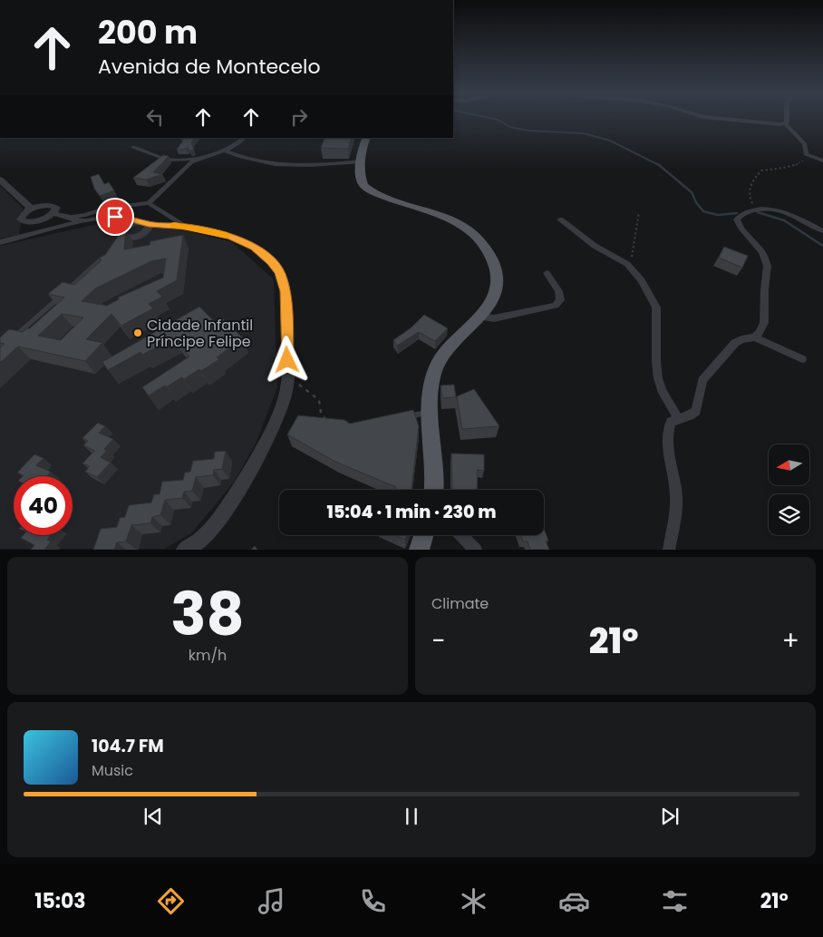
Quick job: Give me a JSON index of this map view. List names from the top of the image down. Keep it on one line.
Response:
{"places":["Cidade Infantil Príncipe Felipe"],"north":"left","page":{"turn":["200 m","Avenida de Montecelo"],"limit":"40","trip":"15:04 · 1 min · 230 m","tile":[["38","km/h"],"Climate"],"heat":["−","21°","+"],"song":["104.7 FM","Music"],"tabs":["15:03","21°"]}}
